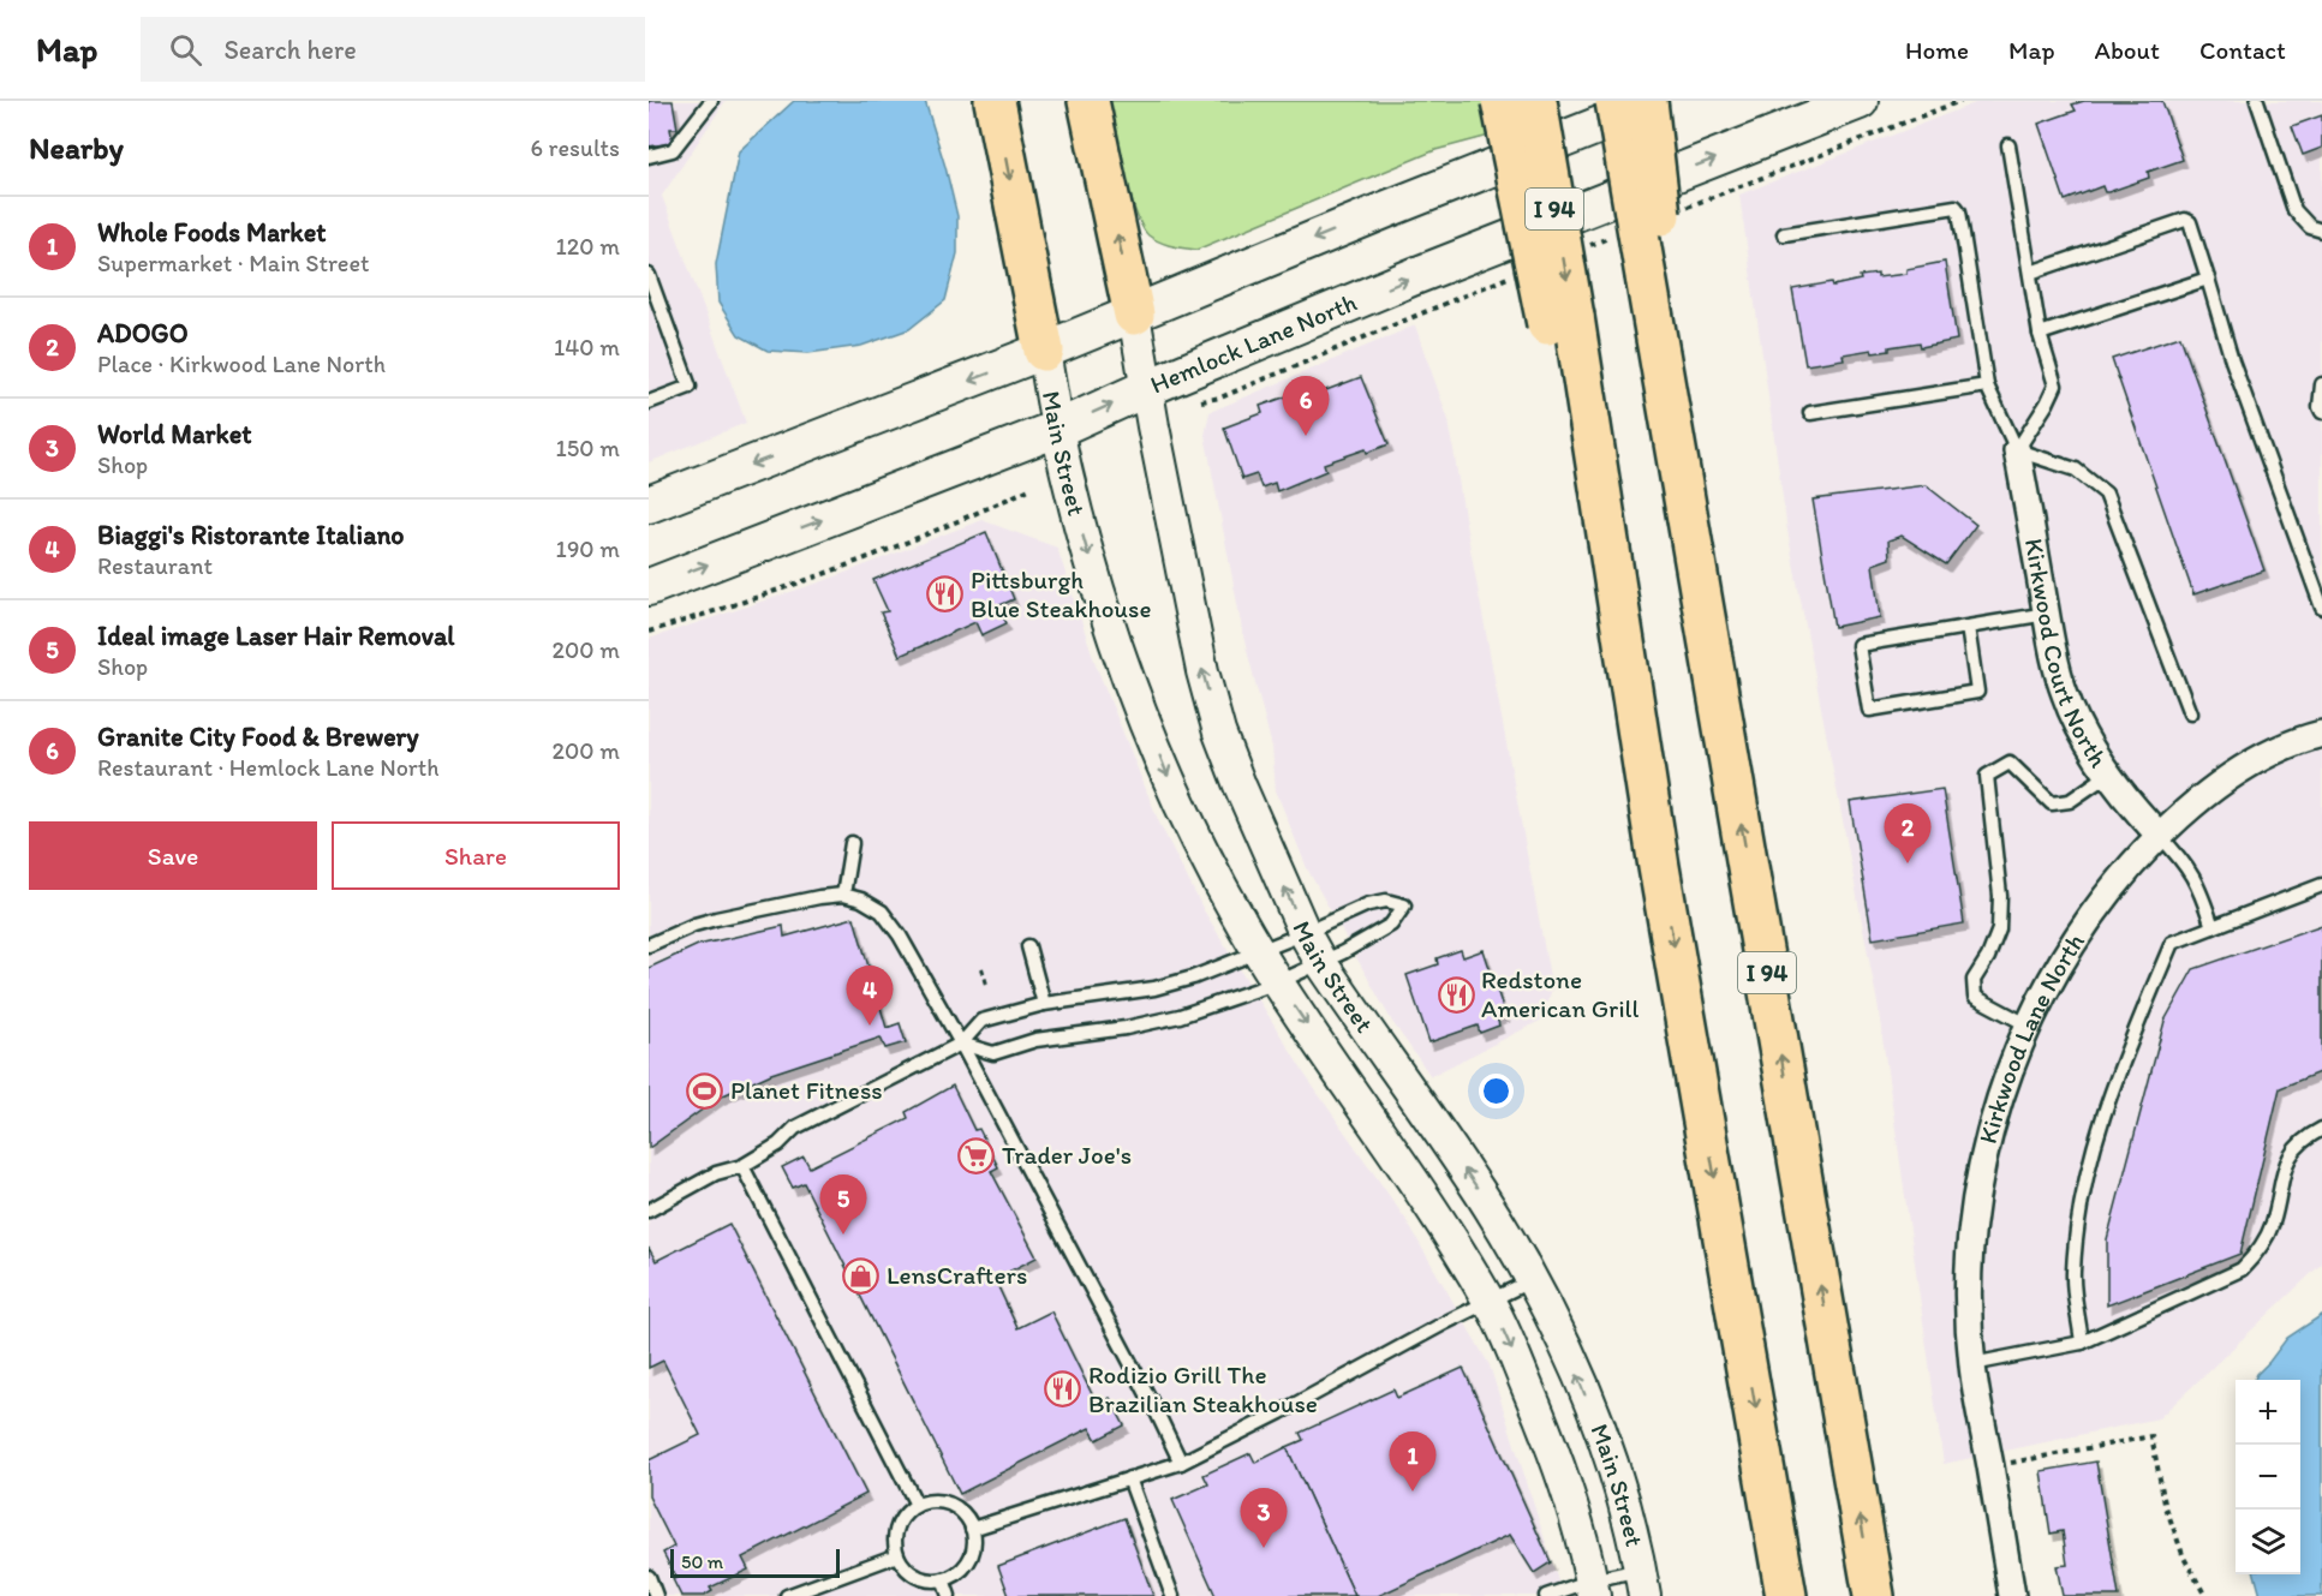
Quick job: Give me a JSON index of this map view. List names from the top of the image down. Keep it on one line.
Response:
{"streets":{"highway":["I 94"],"main road":["Hemlock Lane North"],"street":["Main Street","Kirkwood Court North","Kirkwood Lane North"]},"crossings":[["Hemlock Lane North","Main Street"],["Kirkwood Court North","Kirkwood Lane North"]],"places":{"restaurant":["Pittsburgh Blue Steakhouse","Redstone American Grill","Rodizio Grill The Brazilian Steakhouse"],"sports":["Planet Fitness"],"supermarket":["Trader Joe's"],"shop":["LensCrafters"]},"scale_bar":"50 m","page":{"header":"Map","search":"Search here","nav":["Home","Map","About","Contact"],"heading":["Nearby","6 results"],"list":[{"mark":"1","name":"Whole Foods Market","note":"Supermarket · Main Street","value":"120 m"},{"mark":"2","name":"ADOGO","note":"Place · Kirkwood Lane North","value":"140 m"},{"mark":"3","name":"World Market","note":"Shop","value":"150 m"},{"mark":"4","name":"Biaggi's Ristorante Italiano","note":"Restaurant","value":"190 m"},{"mark":"5","name":"Ideal image Laser Hair Removal","note":"Shop","value":"200 m"},{"mark":"6","name":"Granite City Food & Brewery","note":"Restaurant · Hemlock Lane North","value":"200 m"}],"pins":["6","2","4","5","1","3"],"buttons":["Save","Share"],"map_buttons":["+","−"],"scale":"50 m"}}
